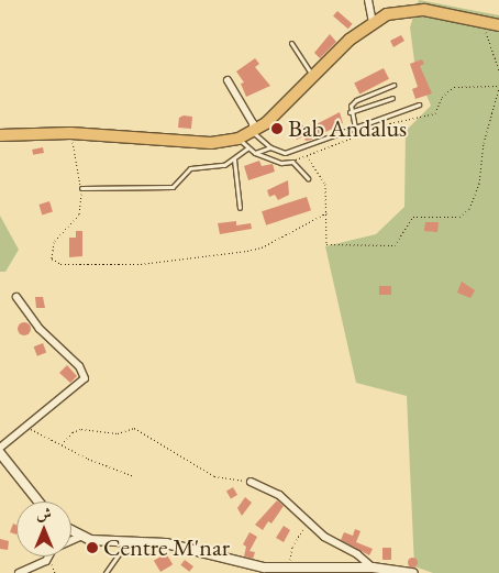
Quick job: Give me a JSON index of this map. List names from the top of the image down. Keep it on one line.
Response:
{"places":["Bab Andalus","Centre M'nar"],"north":"top"}
